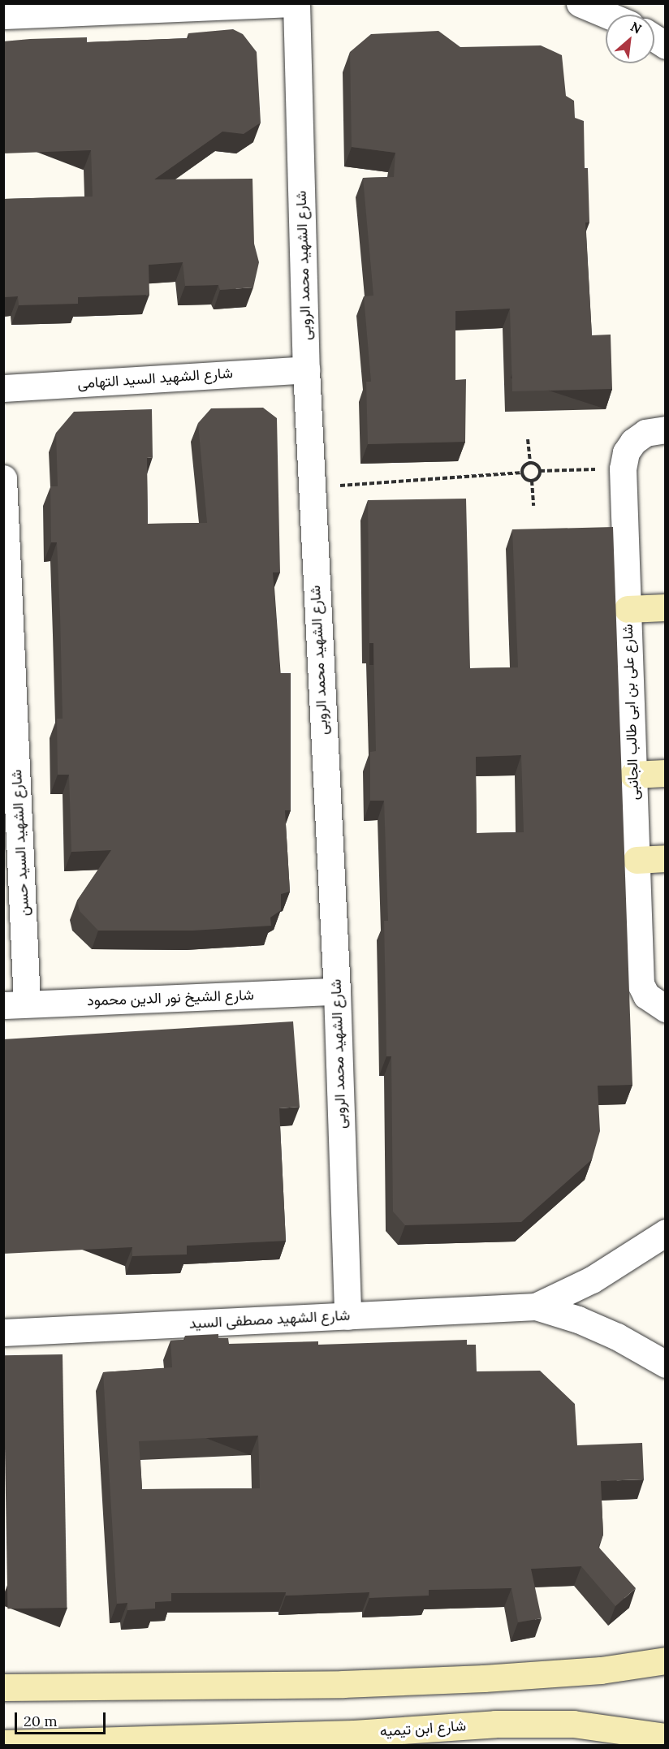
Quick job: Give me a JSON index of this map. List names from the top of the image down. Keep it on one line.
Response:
{"streets":{"street":["شارع الشهيد محمد الروبى","شارع الشهيد السيد التهامى","شارع على بن ابى طالب الجانبى","شارع الشهيد السيد حسن","شارع الشيخ نور الدين محمود","شارع الشهيد مصطفى السيد","شارع ابن تيميه"]},"crossings":[["شارع الشهيد محمد الروبى","شارع الشهيد السيد التهامى"],["شارع الشهيد محمد الروبى","شارع الشيخ نور الدين محمود"],["شارع الشهيد محمد الروبى","شارع الشهيد مصطفى السيد"],["شارع الشهيد السيد حسن","شارع الشيخ نور الدين محمود"]],"scale_bar":"20 m","north":"top right"}
